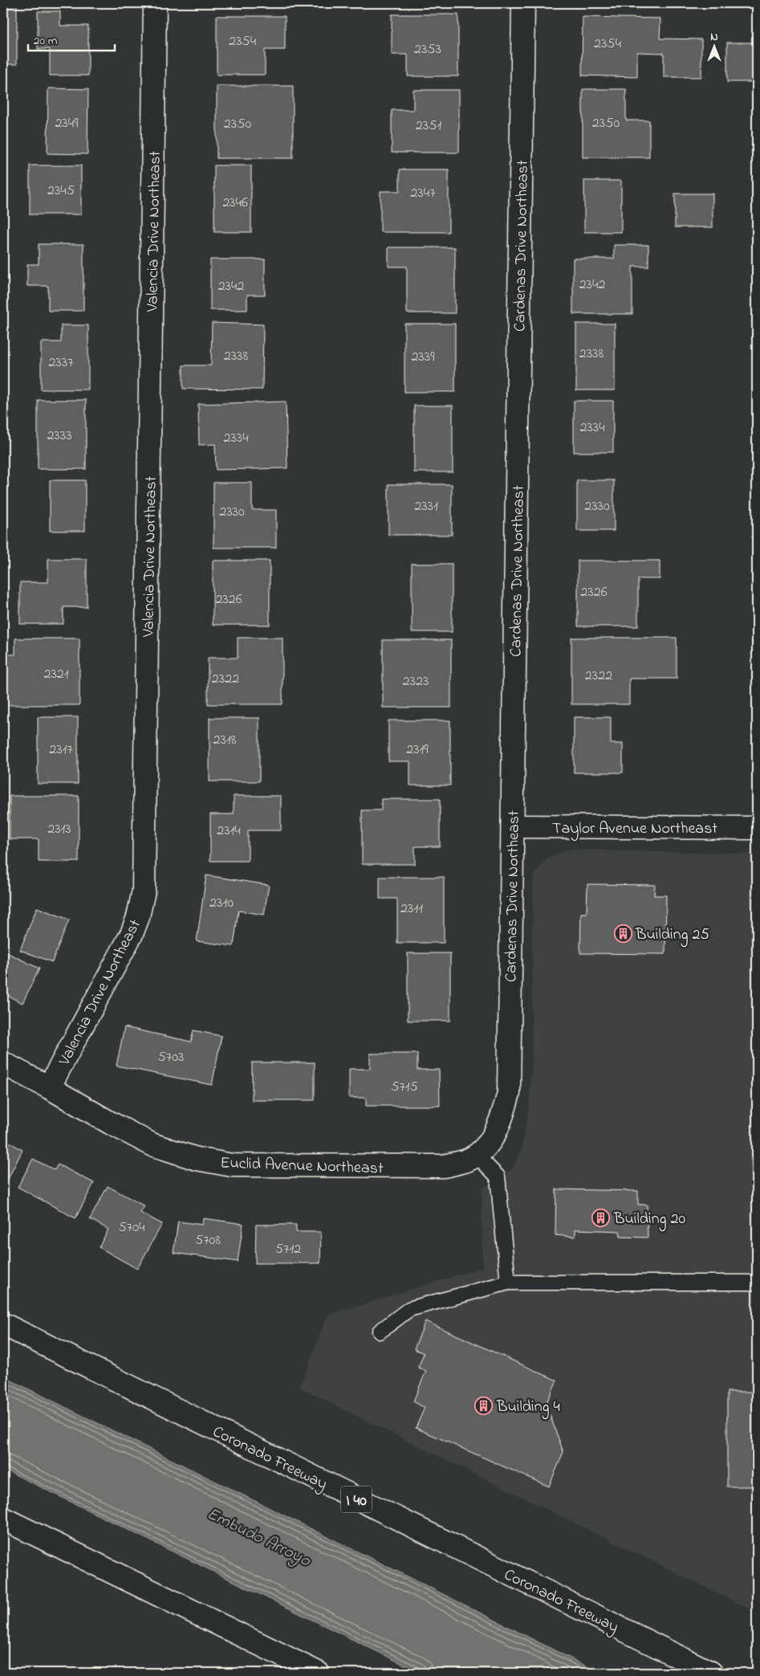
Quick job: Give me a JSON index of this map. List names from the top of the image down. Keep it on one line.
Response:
{"streets":{"main road":["Valencia Drive Northeast","Cardenas Drive Northeast","Taylor Avenue Northeast","Euclid Avenue Northeast","Coronado Freeway","I 40"]},"crossings":[["Valencia Drive Northeast","Euclid Avenue Northeast"],["Cardenas Drive Northeast","Taylor Avenue Northeast"],["Cardenas Drive Northeast","Euclid Avenue Northeast"]],"water":["Embudo Arroyo"],"places":{"building":["Building 25","Building 20","Building 4"]},"house_numbers":["2354","2354","2353","2349","2350","2350","2351","2345","2347","2346","2342","2342","2338","2338","2339","2337","2334","2333","2334","2331","2330","2330","2326","2326","2321","2322","2322","2323","2318","2317","2319","2313","2314","2310","2311","5703","5715","5704","5708","5712"],"scale_bar":"20 m","north":"top"}
